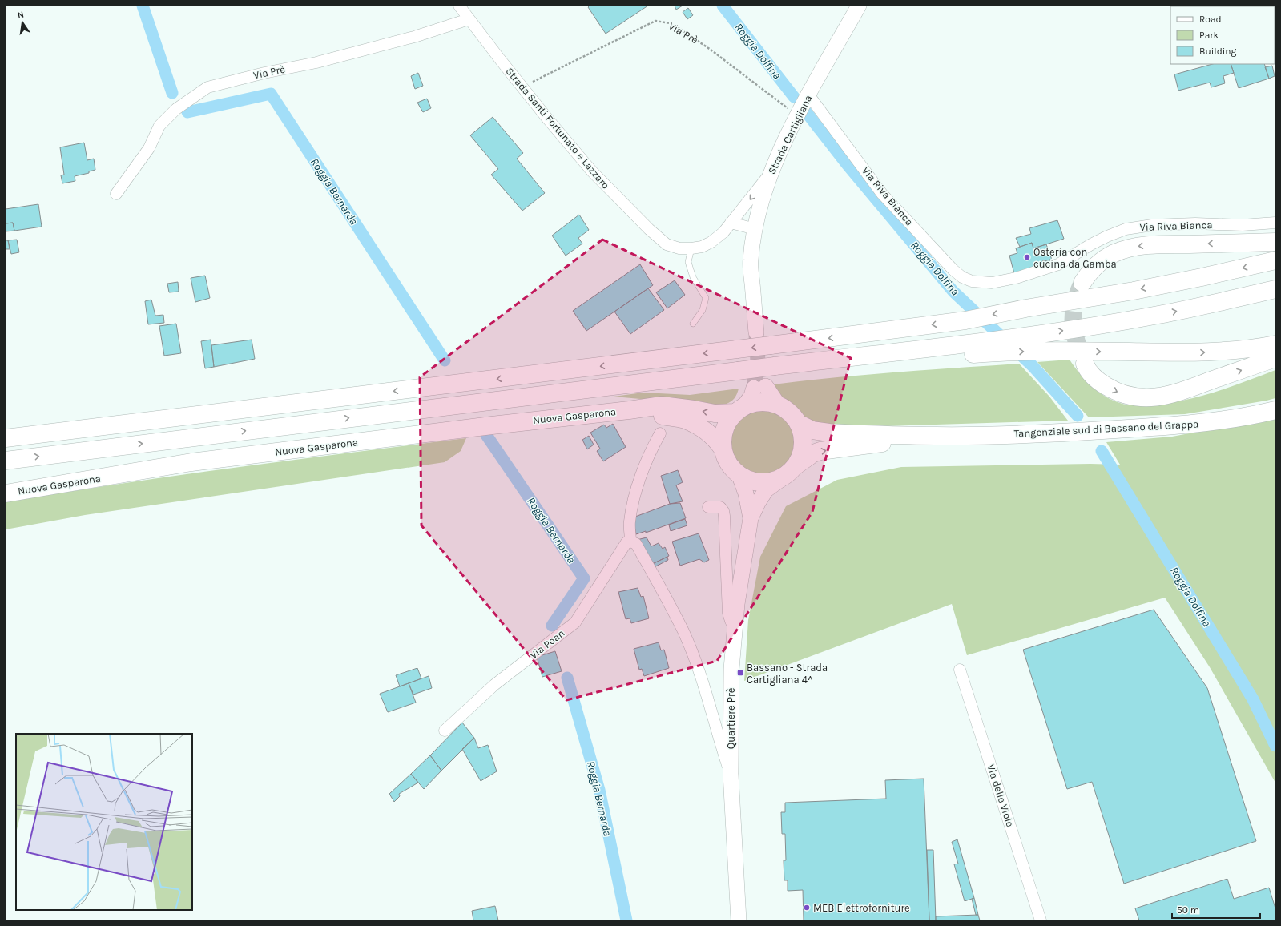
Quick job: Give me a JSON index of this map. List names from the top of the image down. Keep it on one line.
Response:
{"streets":{"main road":["Nuova Gasparona","Tangenziale sud di Bassano del Grappa"],"street":["Via Prè","Strada Santi Fortunato e Lazzaro","Strada Cartigliana","Via Riva Bianca","Via Poan","Quartiere Prè","Via delle Viole"]},"crossings":[["Via Prè","Strada Santi Fortunato e Lazzaro"],["Via Prè","Strada Cartigliana"],["Strada Santi Fortunato e Lazzaro","Strada Cartigliana"],["Strada Cartigliana","Via Riva Bianca"],["Nuova Gasparona","Tangenziale sud di Bassano del Grappa"],["Nuova Gasparona","Quartiere Prè"],["Tangenziale sud di Bassano del Grappa","Quartiere Prè"]],"water":["Roggia Dolfina","Roggia Bernarda"],"places":{"other":["Osteria con cucina da Gamba","MEB Elettroforniture"],"transit":["Bassano - Strada Cartigliana 4^"]},"legend":["Road","Park","Building"],"scale_bar":"50 m","north":"top"}
